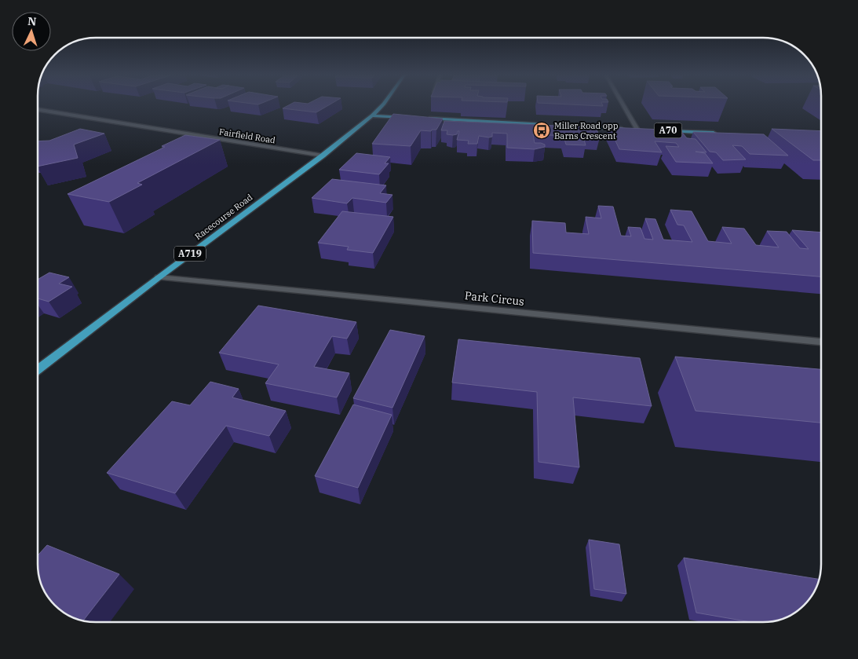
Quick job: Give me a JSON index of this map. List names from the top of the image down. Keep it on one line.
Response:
{"streets":{"main road":["A70","Racecourse Road","A719"],"street":["Fairfield Road","Park Circus"]},"crossings":[["Fairfield Road","Racecourse Road"],["Racecourse Road","A719"],["Racecourse Road","Park Circus"]],"places":{"bus stop":["Miller Road opp Barns Crescent"]},"north":"top"}
